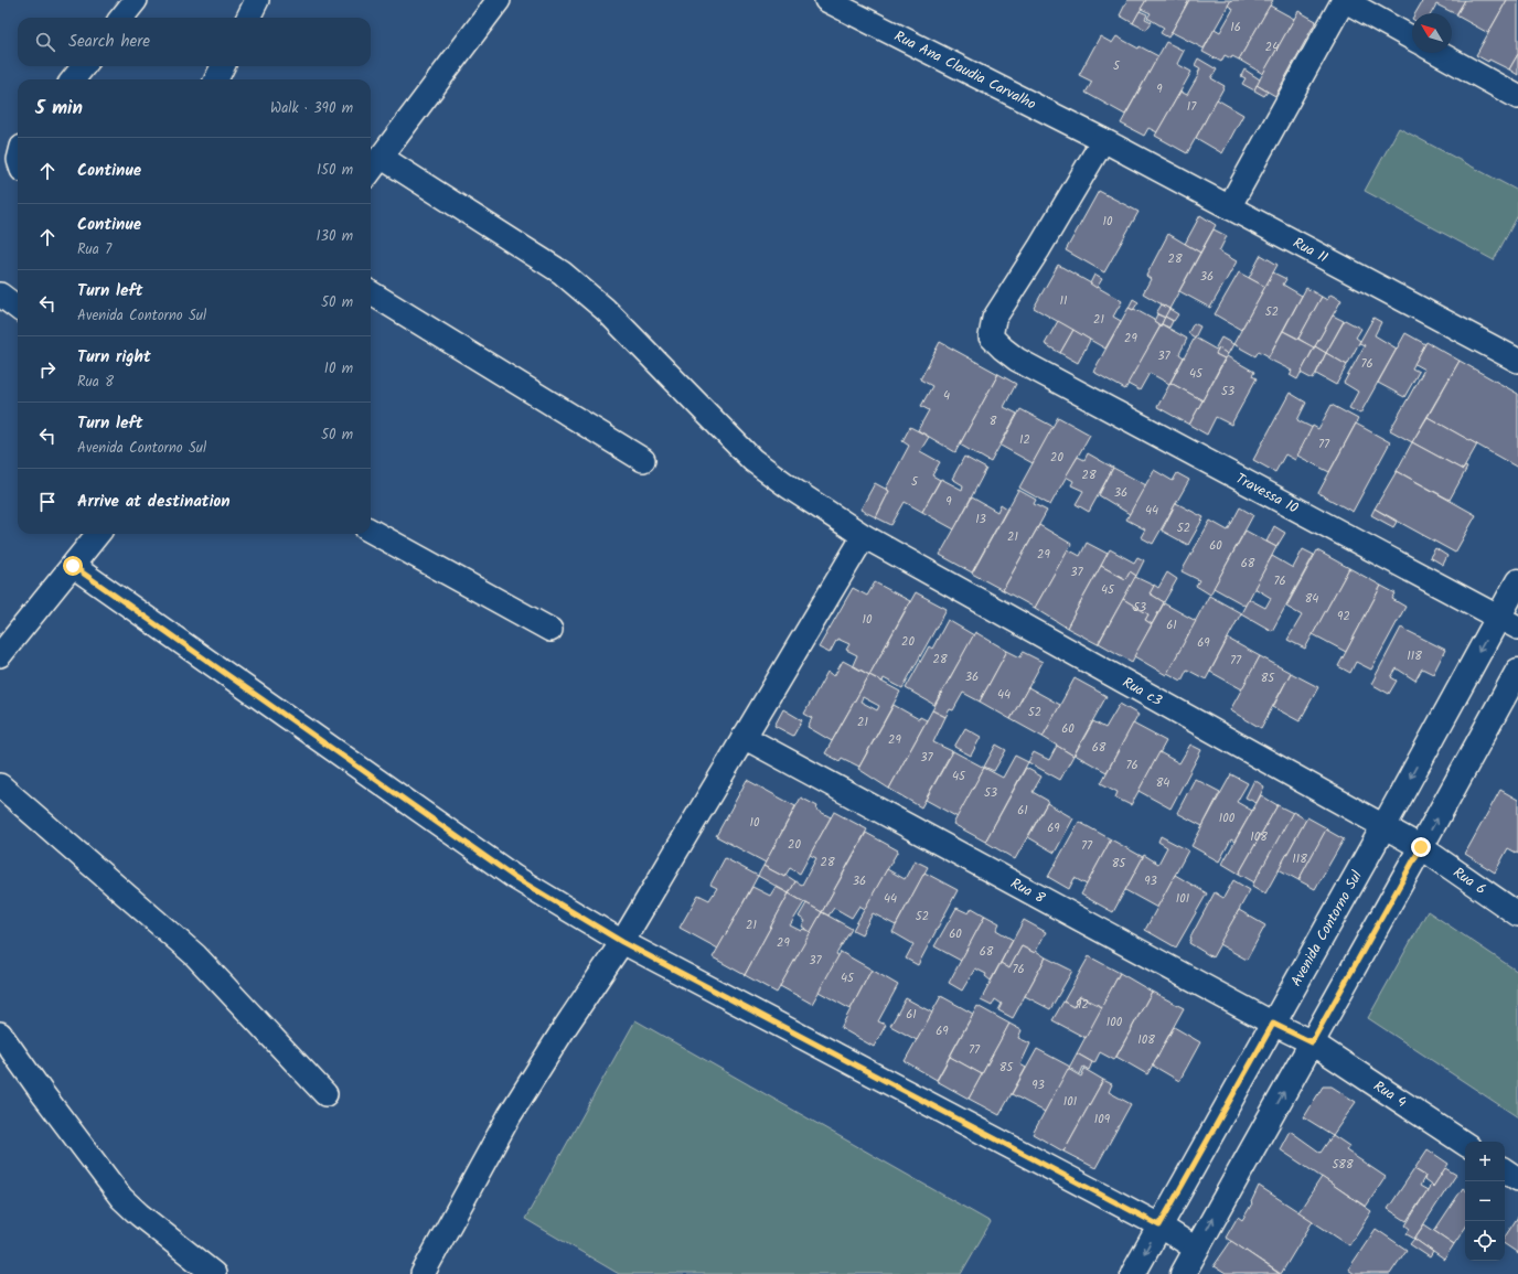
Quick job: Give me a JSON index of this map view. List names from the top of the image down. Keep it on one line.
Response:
{"streets":{"street":["Rua Ana Claudia Carvalho","Rua 11","Travessa 10","Rua c3","Rua 6","Rua 8","Avenida Contorno Sul","Rua 4"]},"crossings":[["Rua Ana Claudia Carvalho","Rua 11"],["Rua Ana Claudia Carvalho","Travessa 10"],["Rua 11","Travessa 10"],["Travessa 10","Avenida Contorno Sul"],["Rua c3","Rua 6"],["Rua c3","Avenida Contorno Sul"],["Rua 8","Avenida Contorno Sul"],["Rua 8","Rua 4"]],"house_numbers":["16","24","5","9","17","10","28","36","11","52","21","29","37","76","45","53","4","8","12","77","20","28","5","36","9","44","13","52","21","60","29","68","37","76","45","84","53","92","10","61","20","69","118","28","77","36","85","44","52","21","60","29","68","37","76","45","84","53","61","100","10","69","108","20","77","118","28","85","36","93","44","101","52","21","60","29","68","37","76","45","92","61","100","69","108","77","85","93","101","109","588"],"north":"top left","page":{"search":"Search here","heading":["5 min","Walk · 390 m"],"list":[["Continue","150 m"],["Continue","Rua 7","130 m"],["Turn left","Avenida Contorno Sul","50 m"],["Turn right","Rua 8","10 m"],["Turn left","Avenida Contorno Sul","50 m"],"Arrive at destination"],"map_buttons":["+","−"]}}
